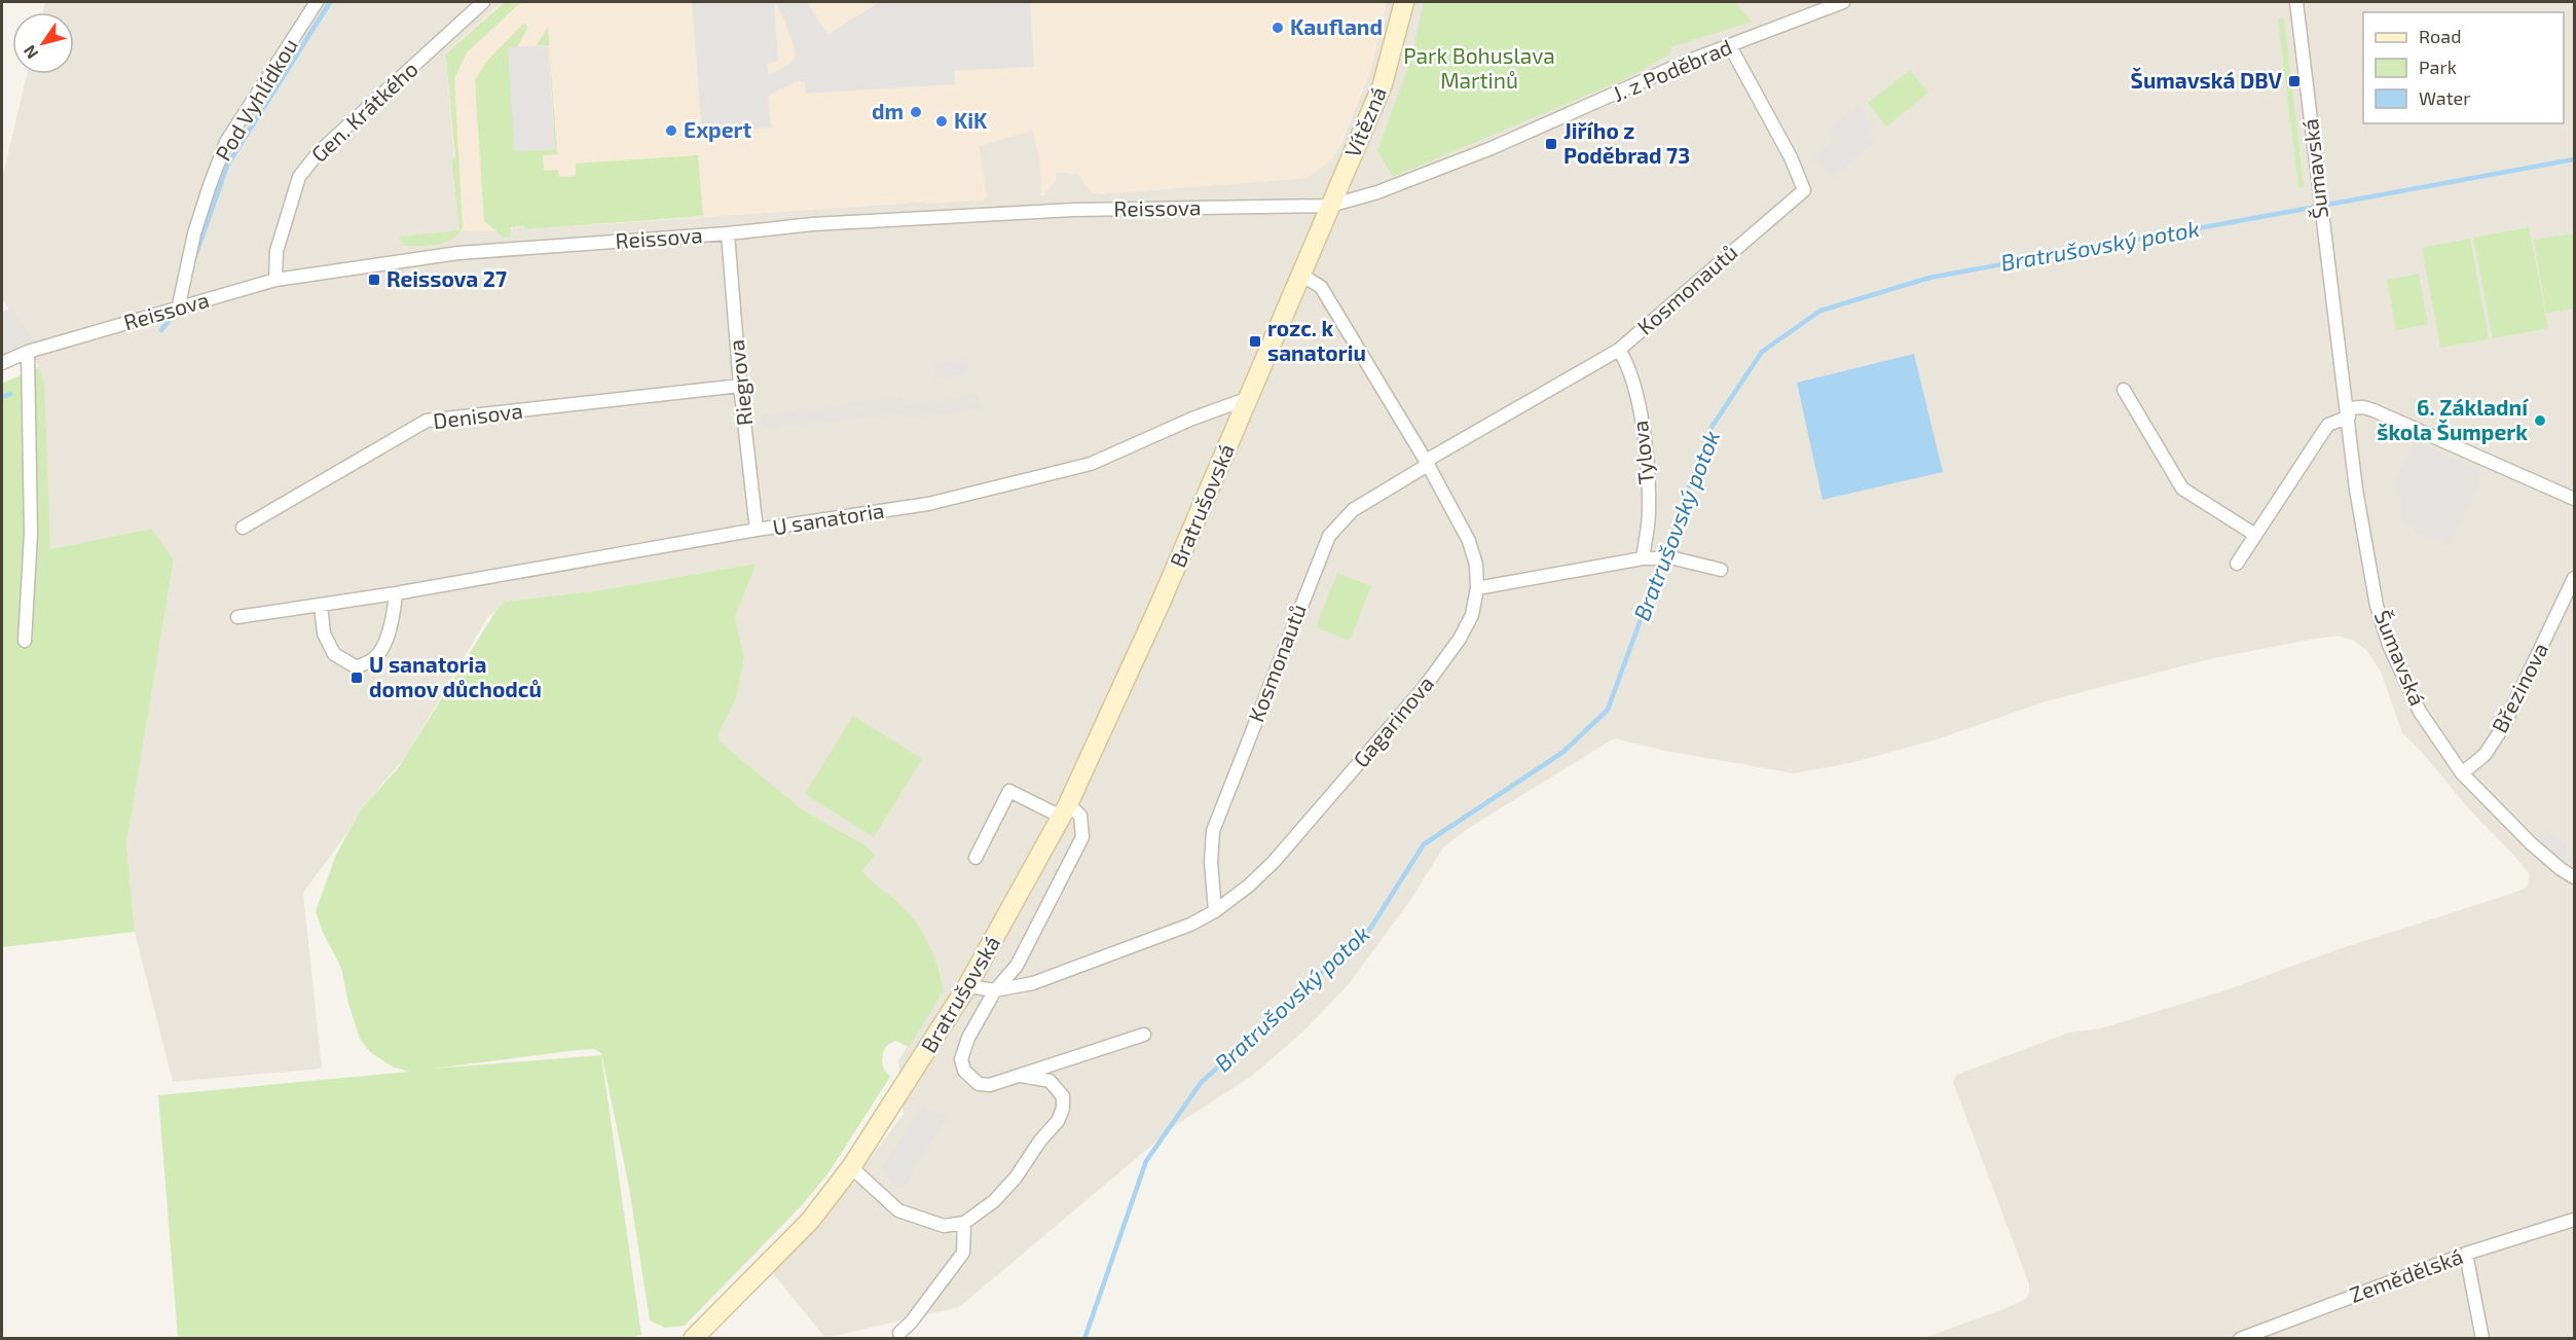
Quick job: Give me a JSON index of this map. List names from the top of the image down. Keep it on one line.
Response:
{"streets":{"main road":["Vítězná","Bratrušovská"],"street":["J. z Poděbrad","Pod Vyhlídkou","Gen. Krátkého","Šumavská","Reissova","Kosmonautů","Riegrova","Denisova","Tylova","U sanatoria","Březinova","Gagarinova","Zemědělská"]},"crossings":[["J. z Poděbrad","Vítězná"],["J. z Poděbrad","Reissova"],["J. z Poděbrad","Kosmonautů"],["J. z Poděbrad","Bratrušovská"],["Pod Vyhlídkou","Reissova"],["Gen. Krátkého","Reissova"],["Vítězná","Reissova"],["Vítězná","Bratrušovská"],["Šumavská","Březinova"],["Reissova","Riegrova"],["Reissova","Bratrušovská"],["Kosmonautů","Tylova"],["Kosmonautů","Gagarinova"],["Riegrova","Denisova"],["Riegrova","U sanatoria"],["Bratrušovská","U sanatoria"],["Bratrušovská","Gagarinova"]],"water":["Bratrušovský potok"],"parks":["Park Bohuslava Martinů"],"places":{"other":["Kaufland","dm","KiK","Expert","6. Základní škola Šumperk"],"transit":["Šumavská DBV","Jiřího z Poděbrad 73","Reissova 27","rozc. k sanatoriu","U sanatoria domov důchodců"]},"legend":["Road","Park","Water"],"north":"bottom left"}
